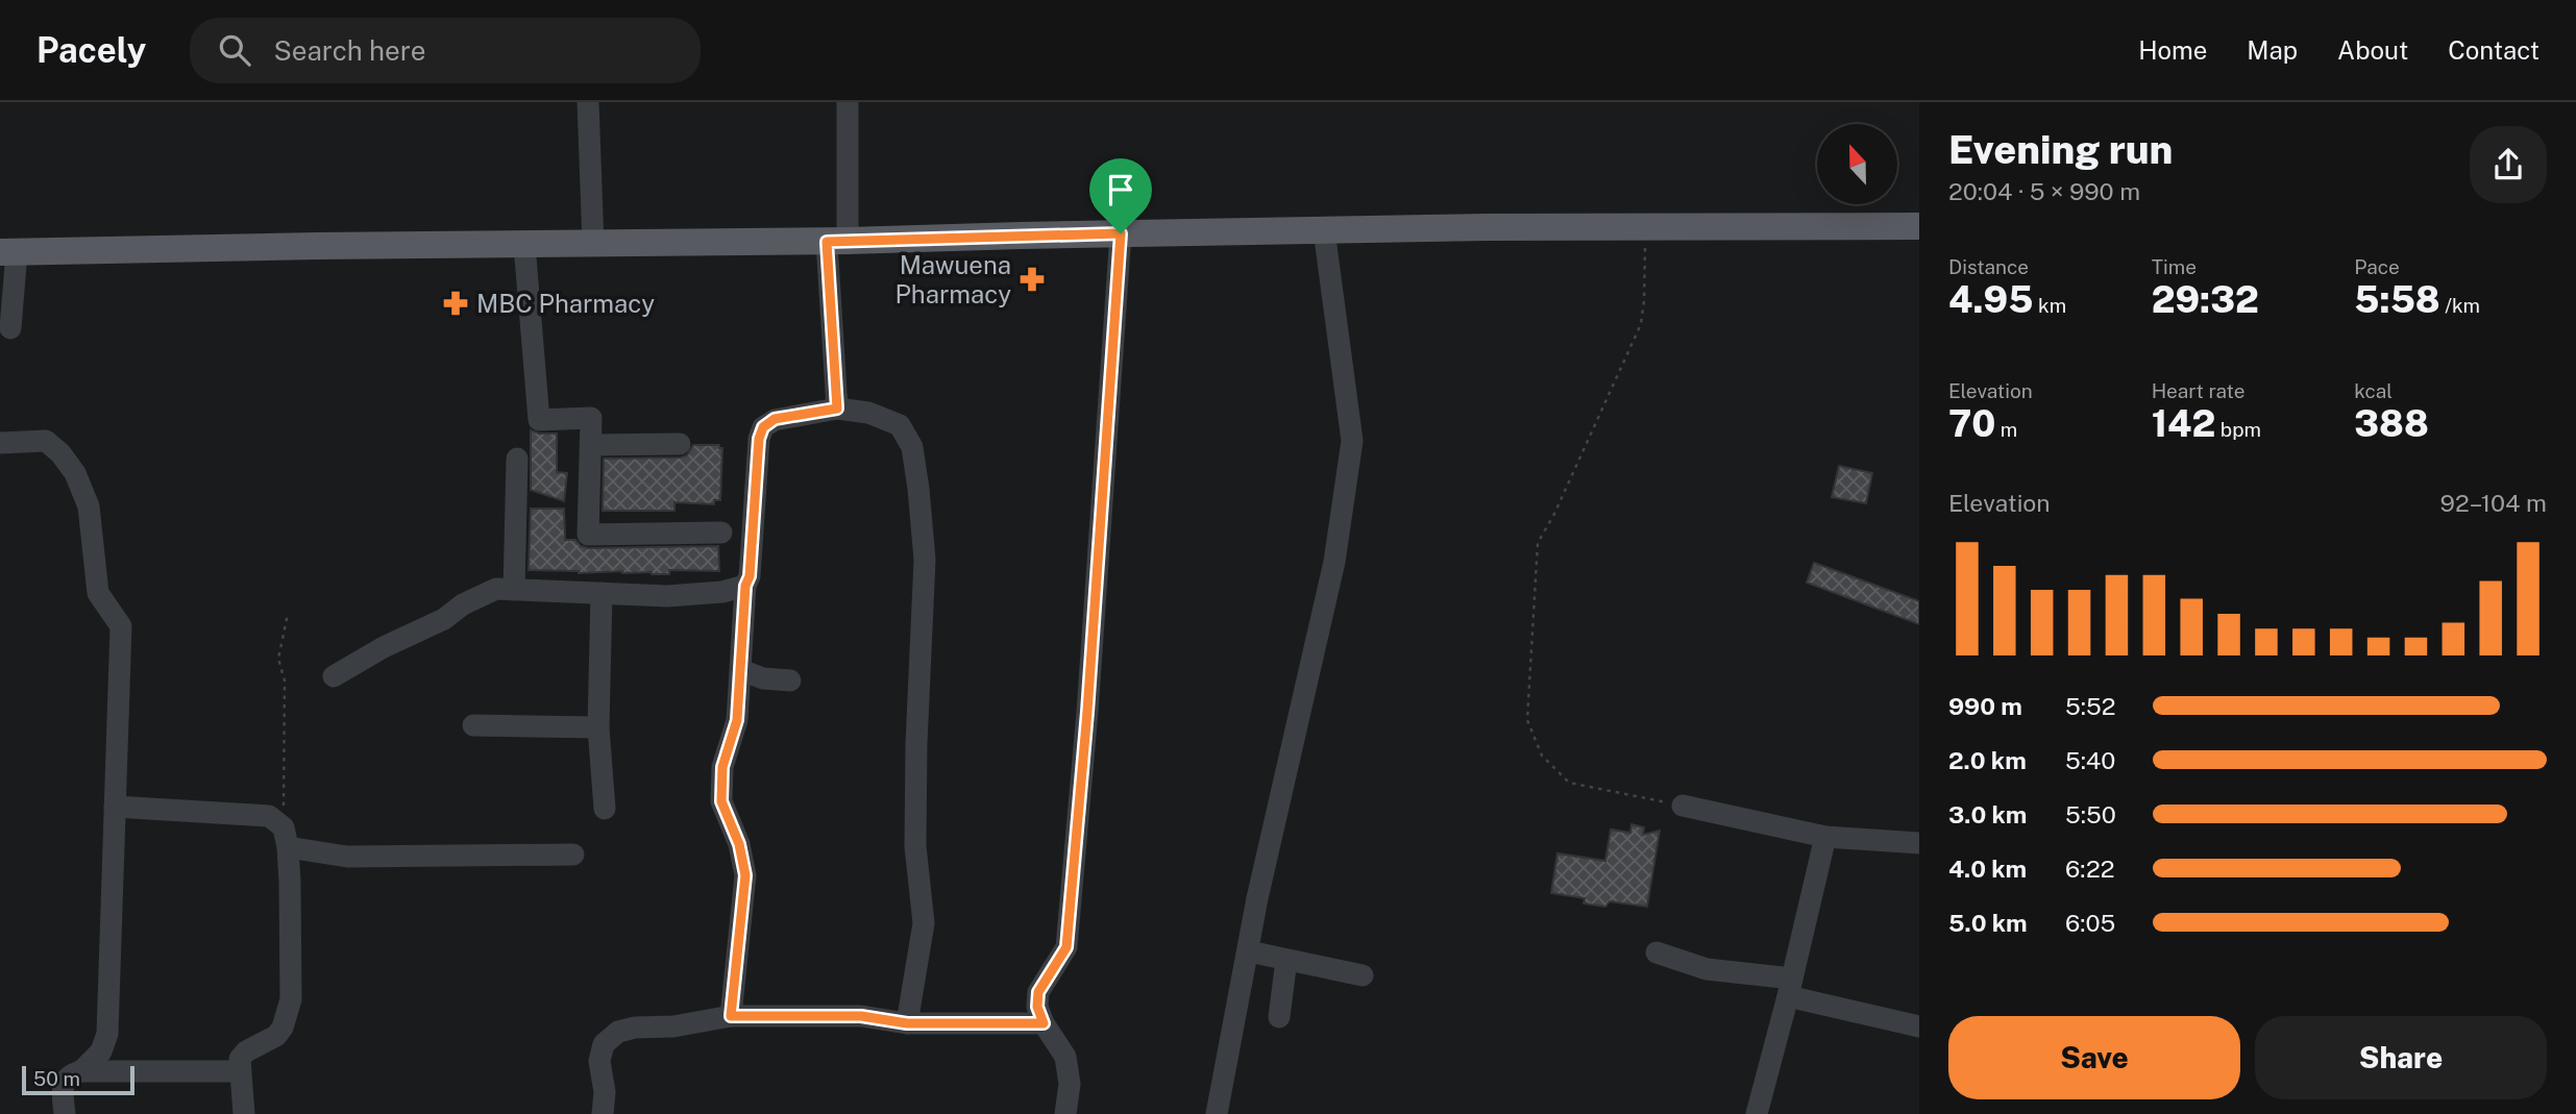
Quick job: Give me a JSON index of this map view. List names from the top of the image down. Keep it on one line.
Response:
{"places":{"pharmacy":["Mawuena Pharmacy","MBC Pharmacy"]},"scale_bar":"50 m","north":"top","page":{"header":"Pacely","search":"Search here","nav":["Home","Map","About","Contact"],"heading":["Evening run","20:04 · 5 × 990 m"],"stats":[["Distance","4.95 km"],["Time","29:32"],["Pace","5:58 /km"],["Elevation","70 m"],["Heart rate","142 bpm"],["kcal","388"]],"chart":["Elevation","92–104 m"],"list":[{"name":"990 m","note":"5:52"},{"name":"2.0 km","note":"5:40"},{"name":"3.0 km","note":"5:50"},{"name":"4.0 km","note":"6:22"},{"name":"5.0 km","note":"6:05"}],"buttons":["Save","Share"],"scale":"50 m"}}
